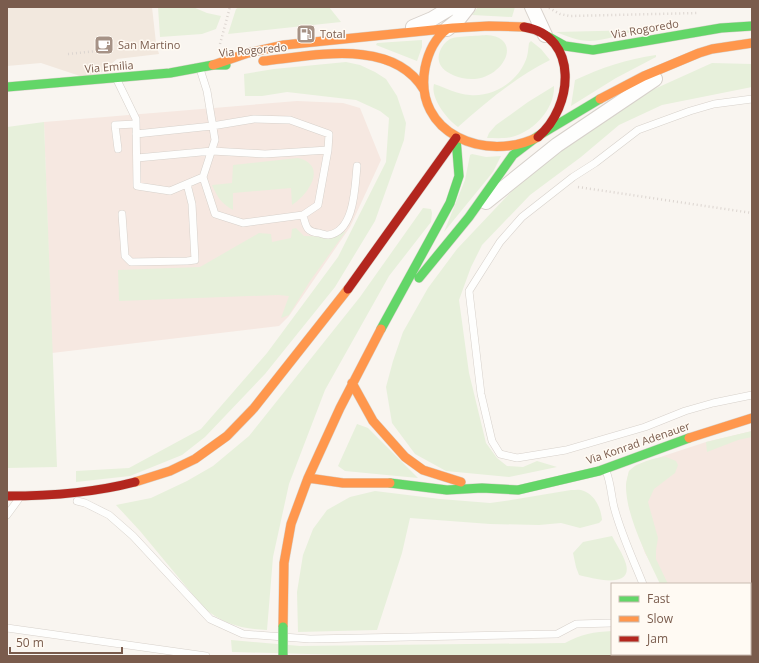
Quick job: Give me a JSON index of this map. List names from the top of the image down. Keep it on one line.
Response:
{"streets":{"main road":["Via Rogoredo","Via Emilia","Via Konrad Adenauer"]},"crossings":[["Via Rogoredo","Via Emilia"]],"places":{"fuel station":["Total"],"cafe":["San Martino"]},"legend":["Fast","Slow","Jam"],"scale_bar":"50 m"}
